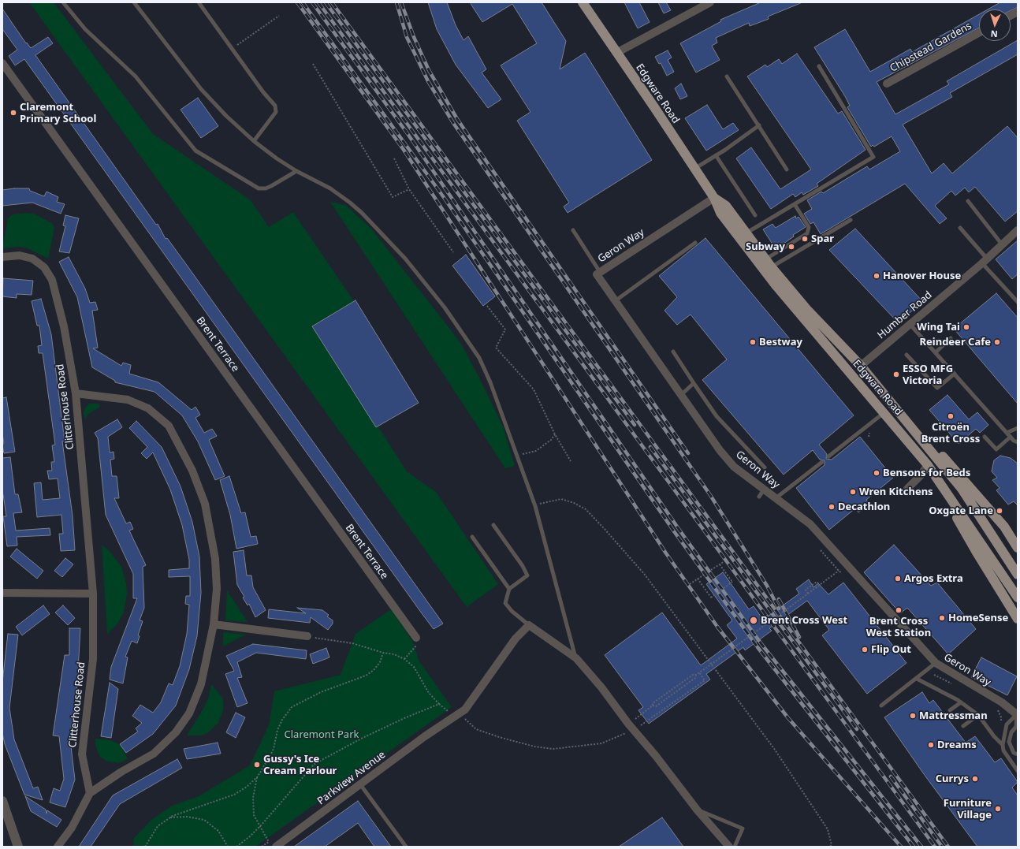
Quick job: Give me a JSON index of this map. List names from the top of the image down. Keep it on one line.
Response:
{"streets":{"main road":["Edgware Road"],"street":["Chipstead Gardens","Geron Way","Humber Road","Brent Terrace","Clitterhouse Road","Parkview Avenue"]},"crossings":[["Edgware Road","Geron Way"],["Edgware Road","Humber Road"]],"parks":["Claremont Park"],"places":["Claremont Primary School","Spar","Subway","Hanover House","Wing Tai","Bestway","Reindeer Cafe","ESSO MFG Victoria","Citroën Brent Cross","Bensons for Beds","Wren Kitchens","Decathlon","Oxgate Lane","Argos Extra","Brent Cross West Station","HomeSense","Brent Cross West","Flip Out","Mattressman","Dreams","Gussy's Ice Cream Parlour","Currys","Furniture Village"],"north":"bottom"}
